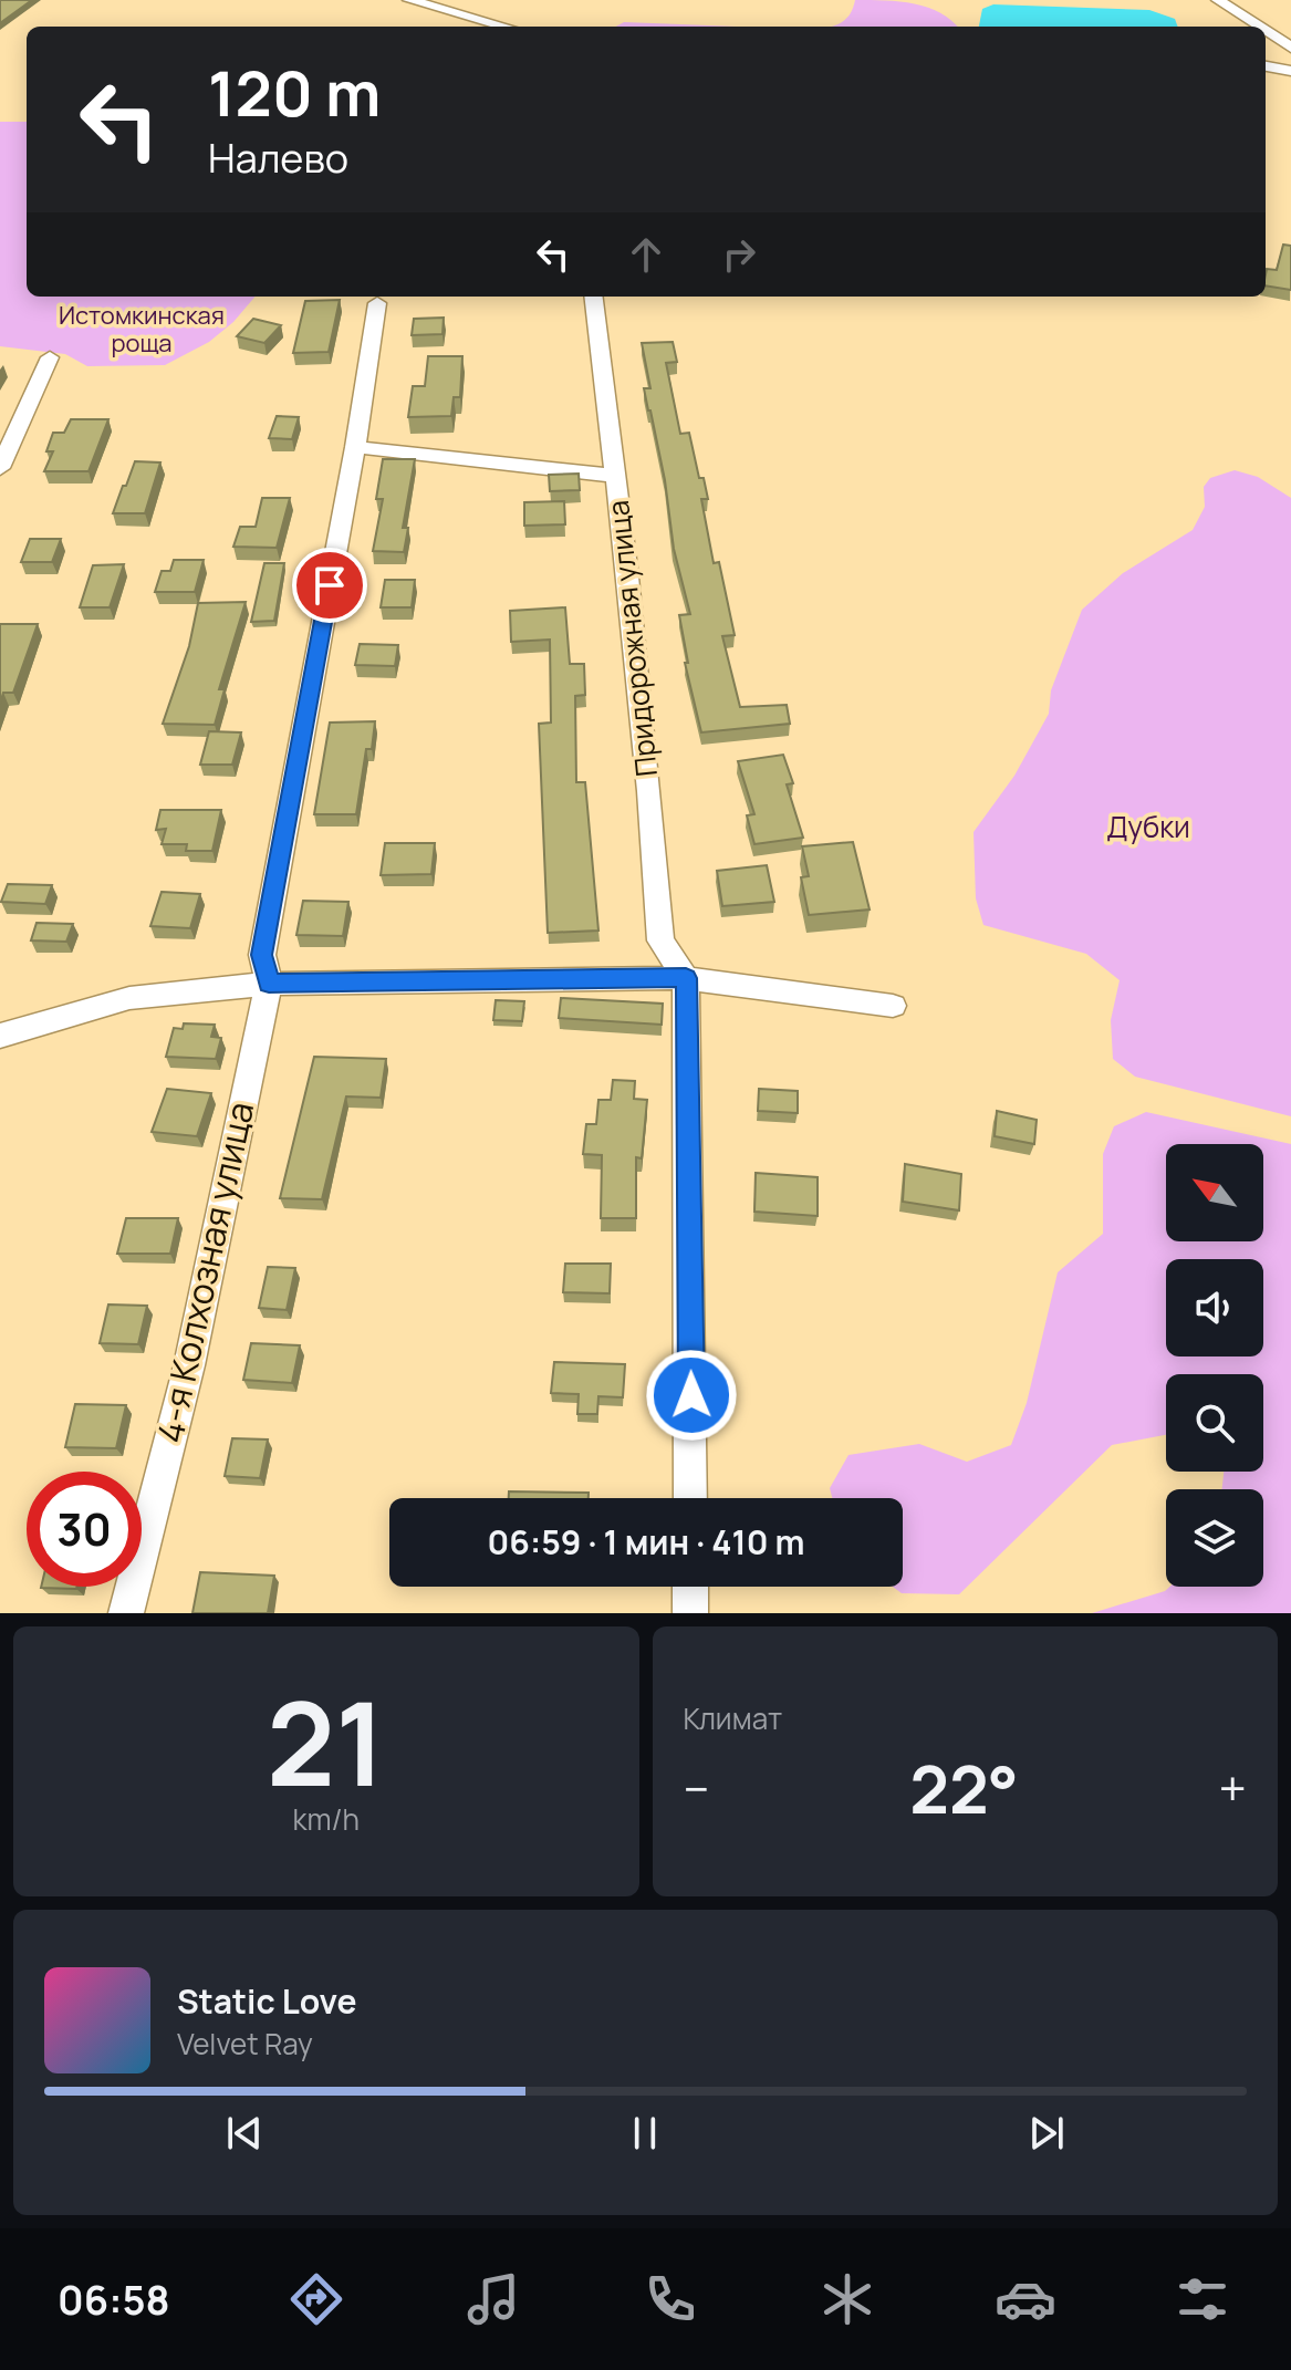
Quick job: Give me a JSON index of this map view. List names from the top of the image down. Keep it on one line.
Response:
{"streets":{"street":["Придорожная улица","4-я Колхозная улица"]},"parks":["Истомкинская роща","Дубки"],"north":"top left","page":{"turn":["120 m","Налево"],"limit":"30","trip":"06:59 · 1 мин · 410 m","tile":[["21","km/h"],"Климат"],"heat":["−","22°","+"],"song":["Static Love","Velvet Ray"],"tabs":"06:58"}}
